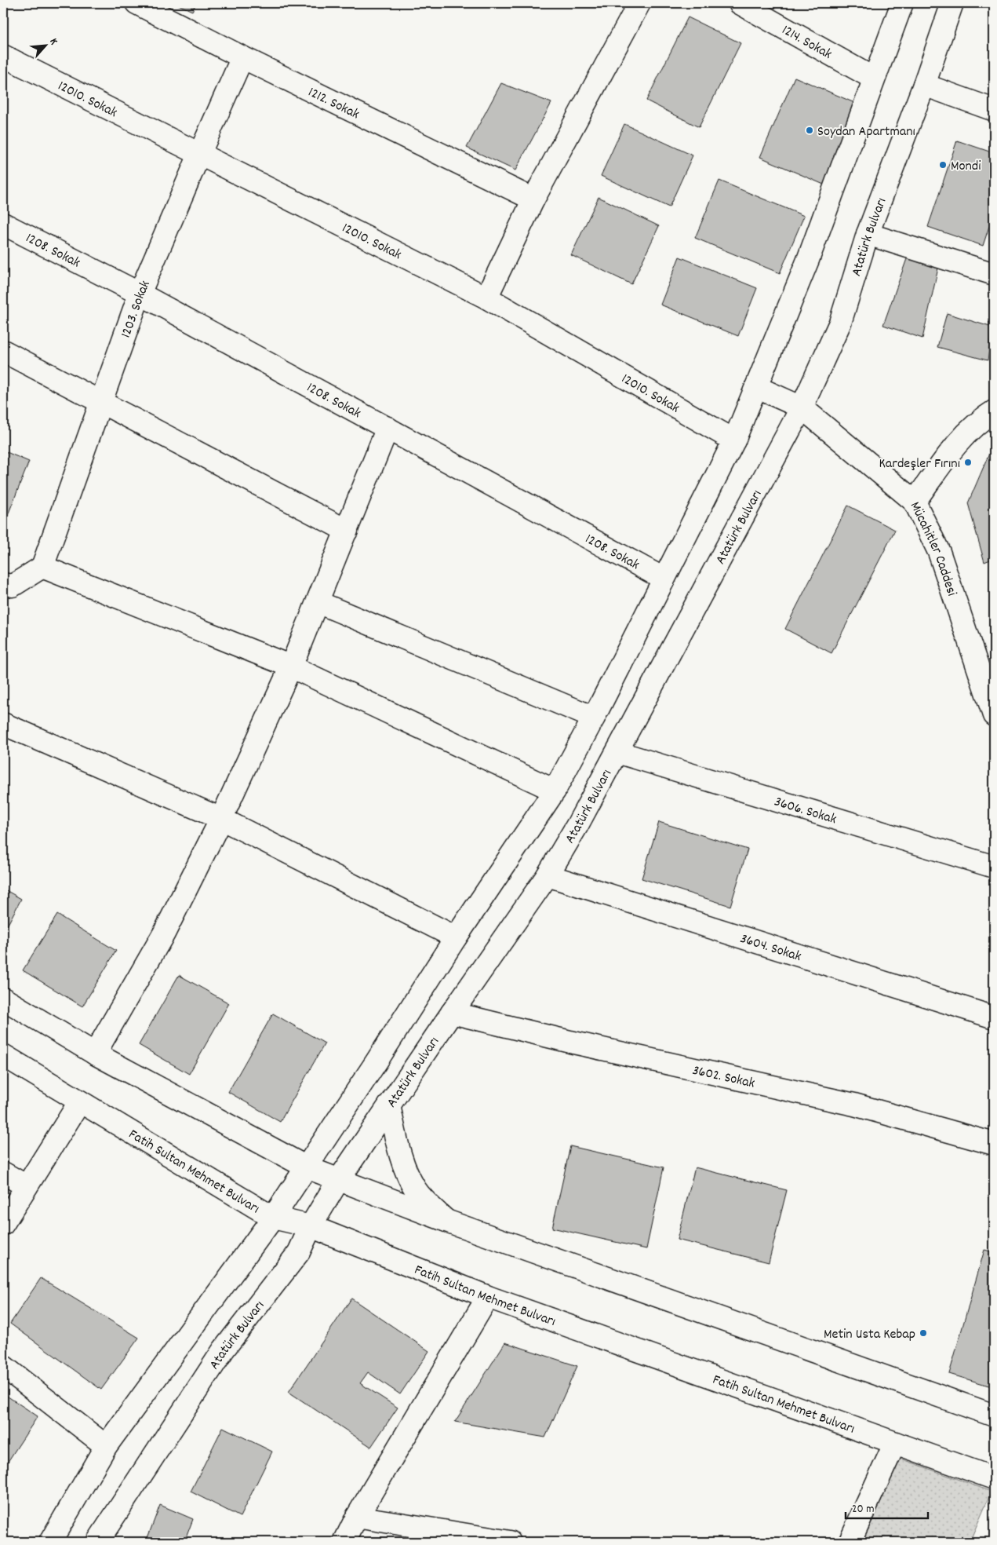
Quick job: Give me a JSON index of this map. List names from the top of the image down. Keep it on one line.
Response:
{"streets":{"street":["1214. Sokak","12010. Sokak","1212. Sokak","Atatürk Bulvarı","1208. Sokak","1203. Sokak","Mücahitler Caddesi","3606. Sokak","3604. Sokak","3602. Sokak","Fatih Sultan Mehmet Bulvarı"]},"crossings":[["12010. Sokak","1203. Sokak"],["1212. Sokak","1203. Sokak"],["Atatürk Bulvarı","Mücahitler Caddesi"],["Atatürk Bulvarı","3606. Sokak"],["Atatürk Bulvarı","3604. Sokak"],["Atatürk Bulvarı","3602. Sokak"],["Atatürk Bulvarı","Fatih Sultan Mehmet Bulvarı"],["1208. Sokak","1203. Sokak"]],"places":["Soydan Apartmanı","Mondi","Kardeşler Fırını","Metin Usta Kebap"],"scale_bar":"20 m","north":"top right"}
